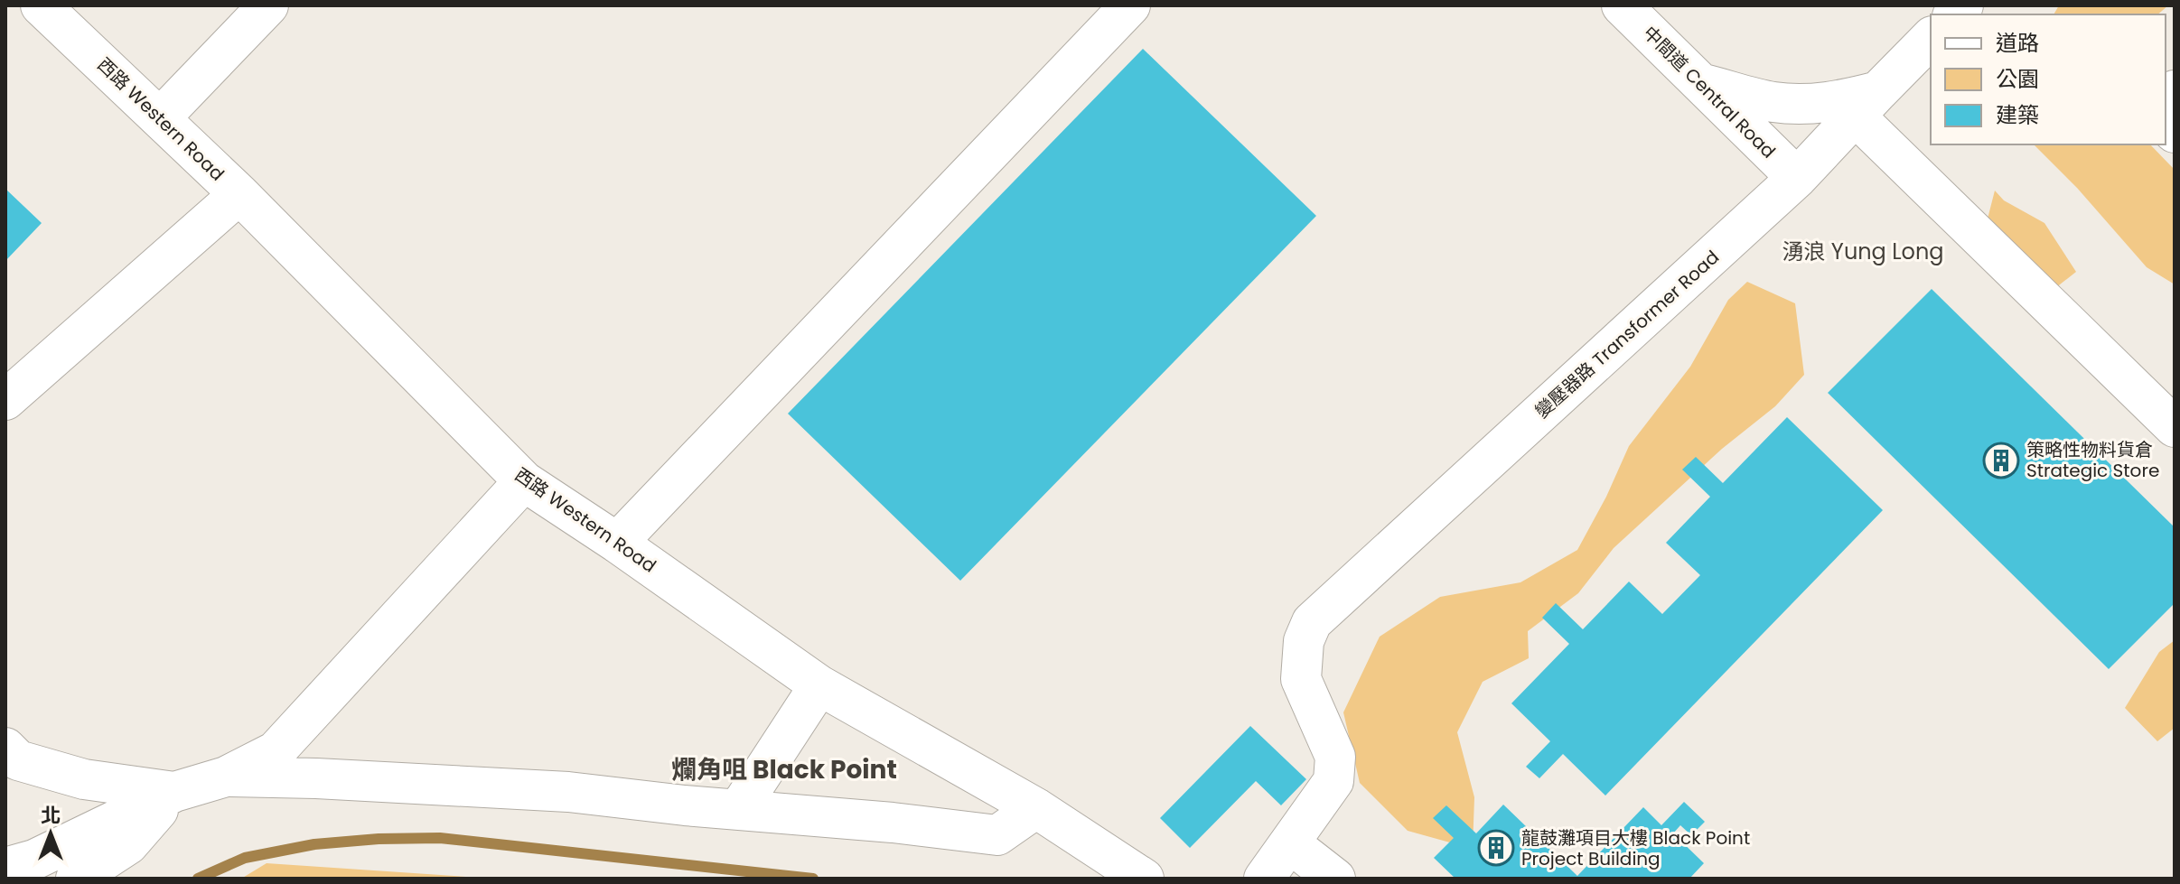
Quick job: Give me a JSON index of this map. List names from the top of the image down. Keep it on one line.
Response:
{"streets":{"lane":["中間道 Central Road","西路 Western Road","變壓器路 Transformer Road"]},"crossings":[["中間道 Central Road","變壓器路 Transformer Road"]],"districts":["湧浪 Yung Long","爛角咀 Black Point"],"places":{"building":["策略性物料貨倉 Strategic Store","龍鼓灘項目大樓 Black Point Project Building"]},"legend":["道路","公園","建築"],"north":"top"}
